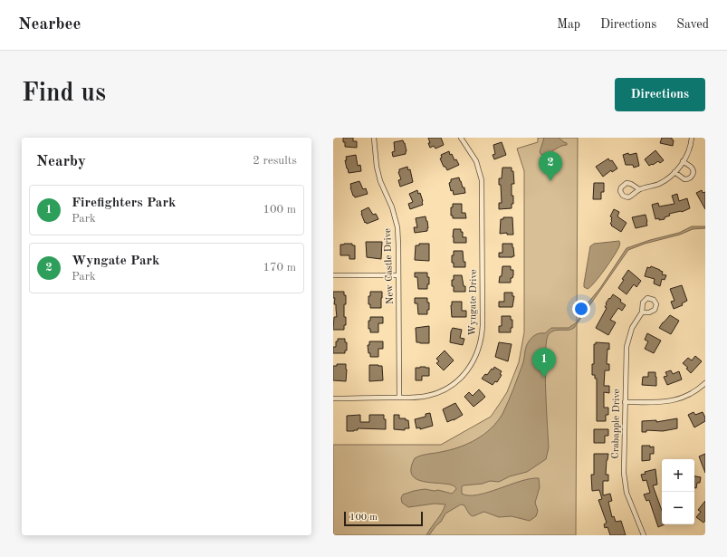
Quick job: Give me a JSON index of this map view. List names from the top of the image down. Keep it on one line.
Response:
{"streets":{"street":["New Castle Drive","Wyngate Drive","Crabapple Drive"]},"crossings":[["New Castle Drive","Wyngate Drive"]],"scale_bar":"100 m","page":{"header":"Nearbee","nav":["Map","Directions","Saved"],"buttons":"Directions","title":"Find us","heading":["Nearby","2 results"],"pins":["2","1"],"list":[{"mark":"1","name":"Firefighters Park","note":"Park","value":"100 m"},{"mark":"2","name":"Wyngate Park","note":"Park","value":"170 m"}],"map_buttons":["+","−"],"scale":"100 m"}}
